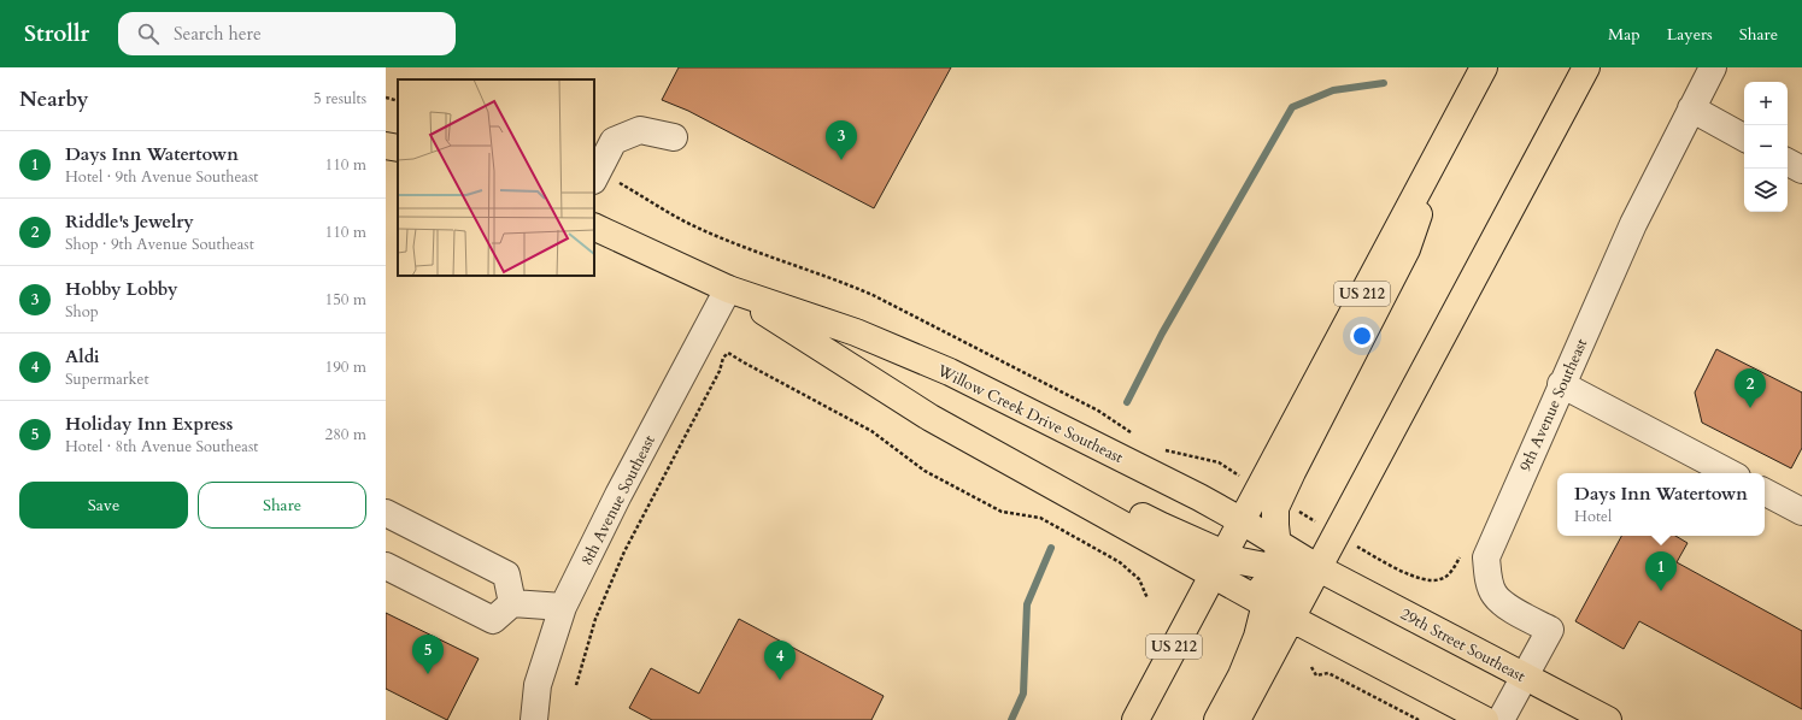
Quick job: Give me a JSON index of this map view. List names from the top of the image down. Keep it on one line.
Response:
{"streets":{"main road":["US 212","Willow Creek Drive Southeast","29th Street Southeast"],"street":["9th Avenue Southeast","8th Avenue Southeast"]},"crossings":[["US 212","Willow Creek Drive Southeast"],["9th Avenue Southeast","29th Street Southeast"],["Willow Creek Drive Southeast","8th Avenue Southeast"],["Willow Creek Drive Southeast","29th Street Southeast"]],"page":{"header":"Strollr","search":"Search here","nav":["Map","Layers","Share"],"heading":["Nearby","5 results"],"map_buttons":["+","−"],"pins":["3","2","1","5","4"],"list":[{"mark":"1","name":"Days Inn Watertown","note":"Hotel · 9th Avenue Southeast","value":"110 m"},{"mark":"2","name":"Riddle's Jewelry","note":"Shop · 9th Avenue Southeast","value":"110 m"},{"mark":"3","name":"Hobby Lobby","note":"Shop","value":"150 m"},{"mark":"4","name":"Aldi","note":"Supermarket","value":"190 m"},{"mark":"5","name":"Holiday Inn Express","note":"Hotel · 8th Avenue Southeast","value":"280 m"}],"buttons":["Save","Share"],"popup":["Days Inn Watertown","Hotel"]}}
